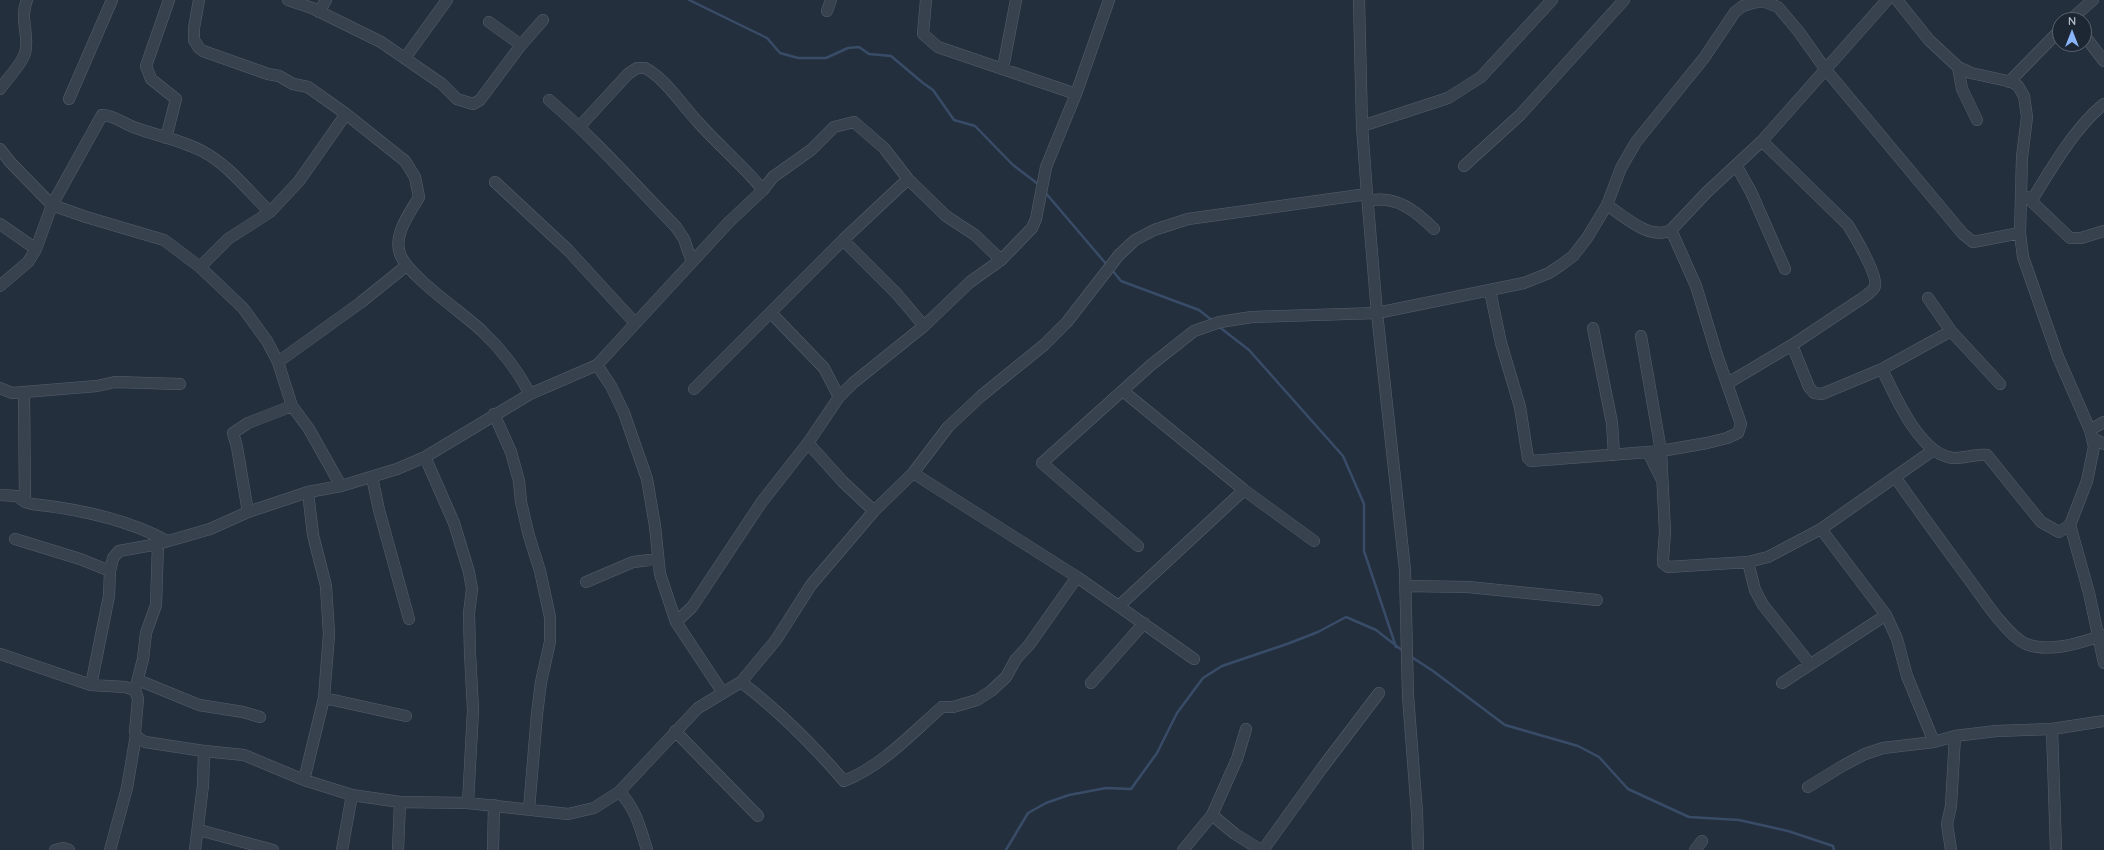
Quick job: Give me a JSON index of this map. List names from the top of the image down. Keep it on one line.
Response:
{"north":"top"}
